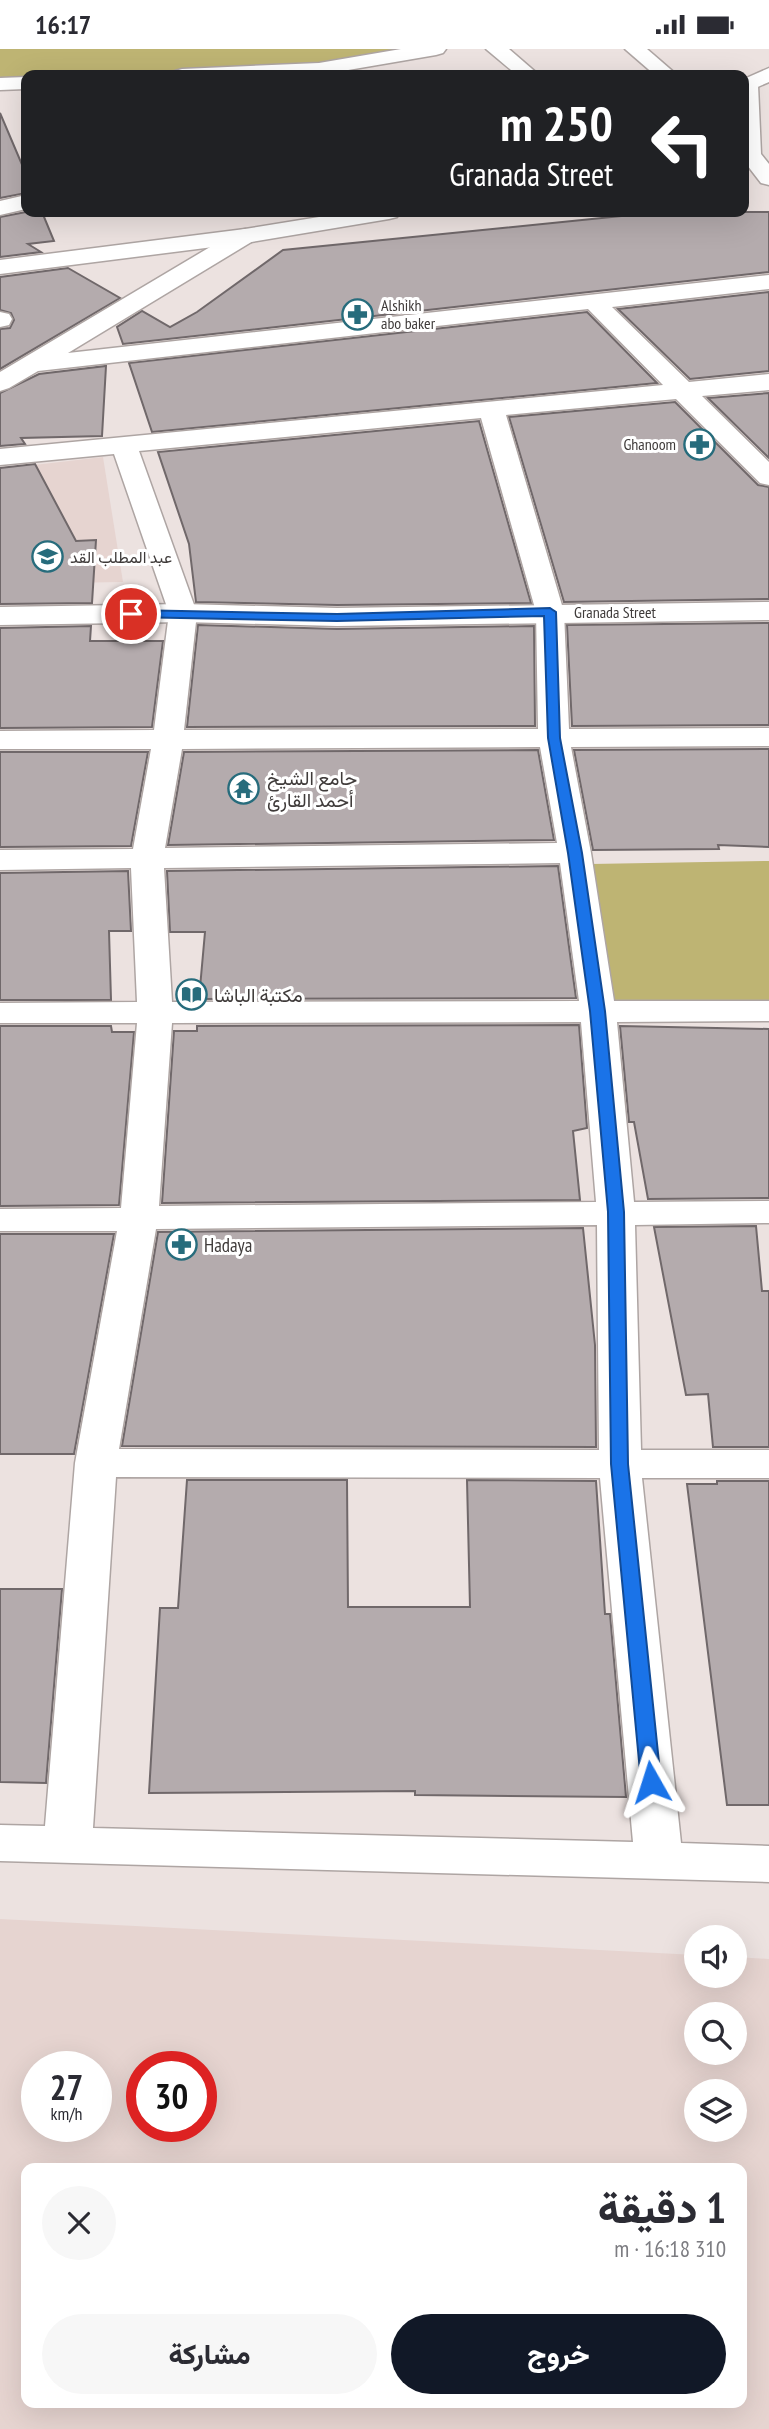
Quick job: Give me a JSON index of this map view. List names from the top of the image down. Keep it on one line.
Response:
{"streets":{"street":["Granada Street"]},"places":{"pharmacy":["Alshikh abo baker","Ghanoom","Hadaya"],"school or university":["عبد المطلب القد"],"temple":["جامع الشيخ أحمد القارئ"],"library":["مكتبة الباشا"]},"page":{"status":"16:17","turn":["250 m","Granada Street"],"speed":"27 km/h","limit":"30","heading":["1 دقيقة","310 m · 16:18"],"buttons":["خروج","مشاركة"]}}
